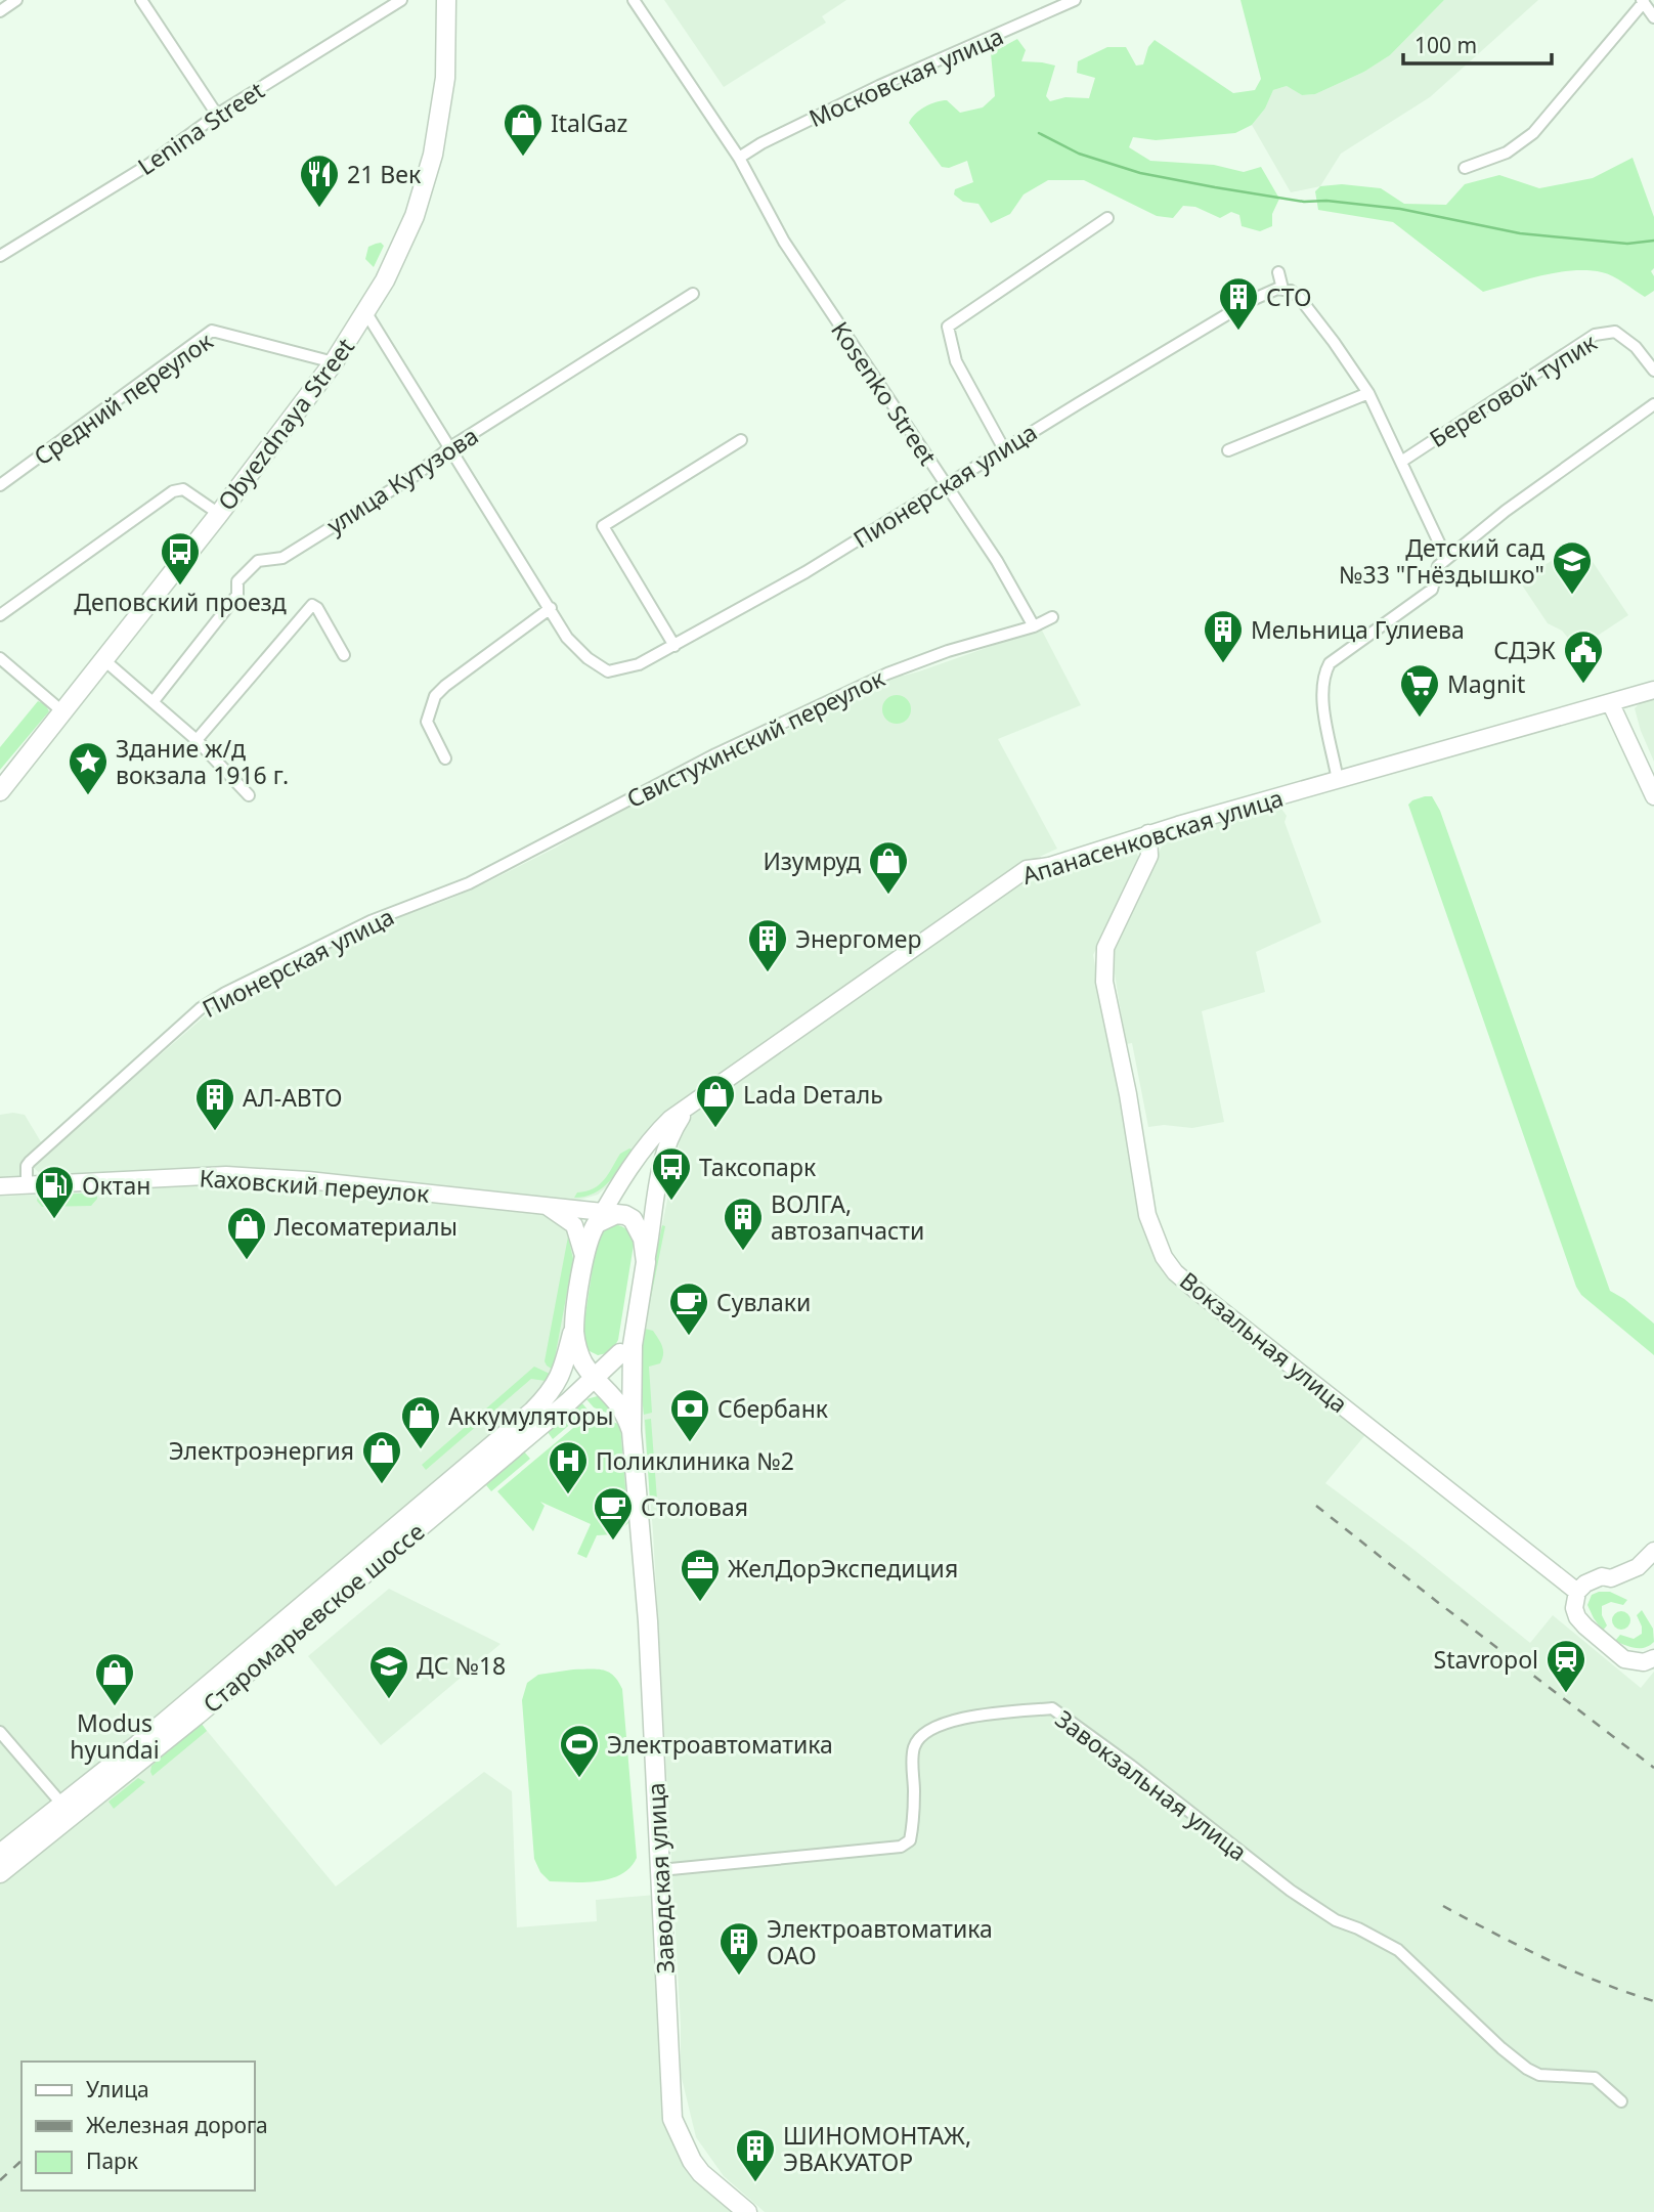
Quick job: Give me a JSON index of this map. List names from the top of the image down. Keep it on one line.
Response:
{"streets":{"main road":["Obyezdnaya Street","Апанасенковская улица","Каховский переулок","Вокзальная улица","Старомарьевское шоссе","Заводская улица"],"street":["Московская улица","Lenina Street","Береговой тупик","Kosenko Street","Средний переулок","улица Кутузова","Пионерская улица","Свистухинский переулок","Завокзальная улица"]},"crossings":[["Московская улица","Kosenko Street"],["Kosenko Street","Пионерская улица"],["Kosenko Street","Свистухинский переулок"],["Средний переулок","Obyezdnaya Street"],["Пионерская улица","Свистухинский переулок"],["Пионерская улица","Каховский переулок"],["Апанасенковская улица","Вокзальная улица"],["Старомарьевское шоссе","Заводская улица"],["Завокзальная улица","Заводская улица"]],"places":{"shop":["ItalGaz","Изумруд","Lada Dеталь","Лесоматериалы","Аккумуляторы","Электроэнергия","Modus hyundai"],"restaurant":["21 Век"],"building":["СТО","Мельница Гулиева","Энергомер","АЛ-АВТО","ВОЛГА, автозапчасти","Электроавтоматика ОАО","ШИНОМОНТАЖ, ЭВАКУАТОР"],"bus stop":["Деповский проезд","Таксопарк"],"school or university":["Детский сад №33 \"Гнёздышко\"","ДС №18"],"public building":["СДЭК"],"supermarket":["Magnit"],"place":["Здание ж/д вокзала 1916 г."],"fuel station":["Октан"],"cafe":["Сувлаки","Столовая"],"bank":["Сбербанк"],"hospital":["Поликлиника №2"],"office":["ЖелДорЭкспедиция"],"station":["Stavropol"],"sports":["Электроавтоматика"]},"legend":["Улица","Железная дорога","Парк"],"scale_bar":"100 m"}
